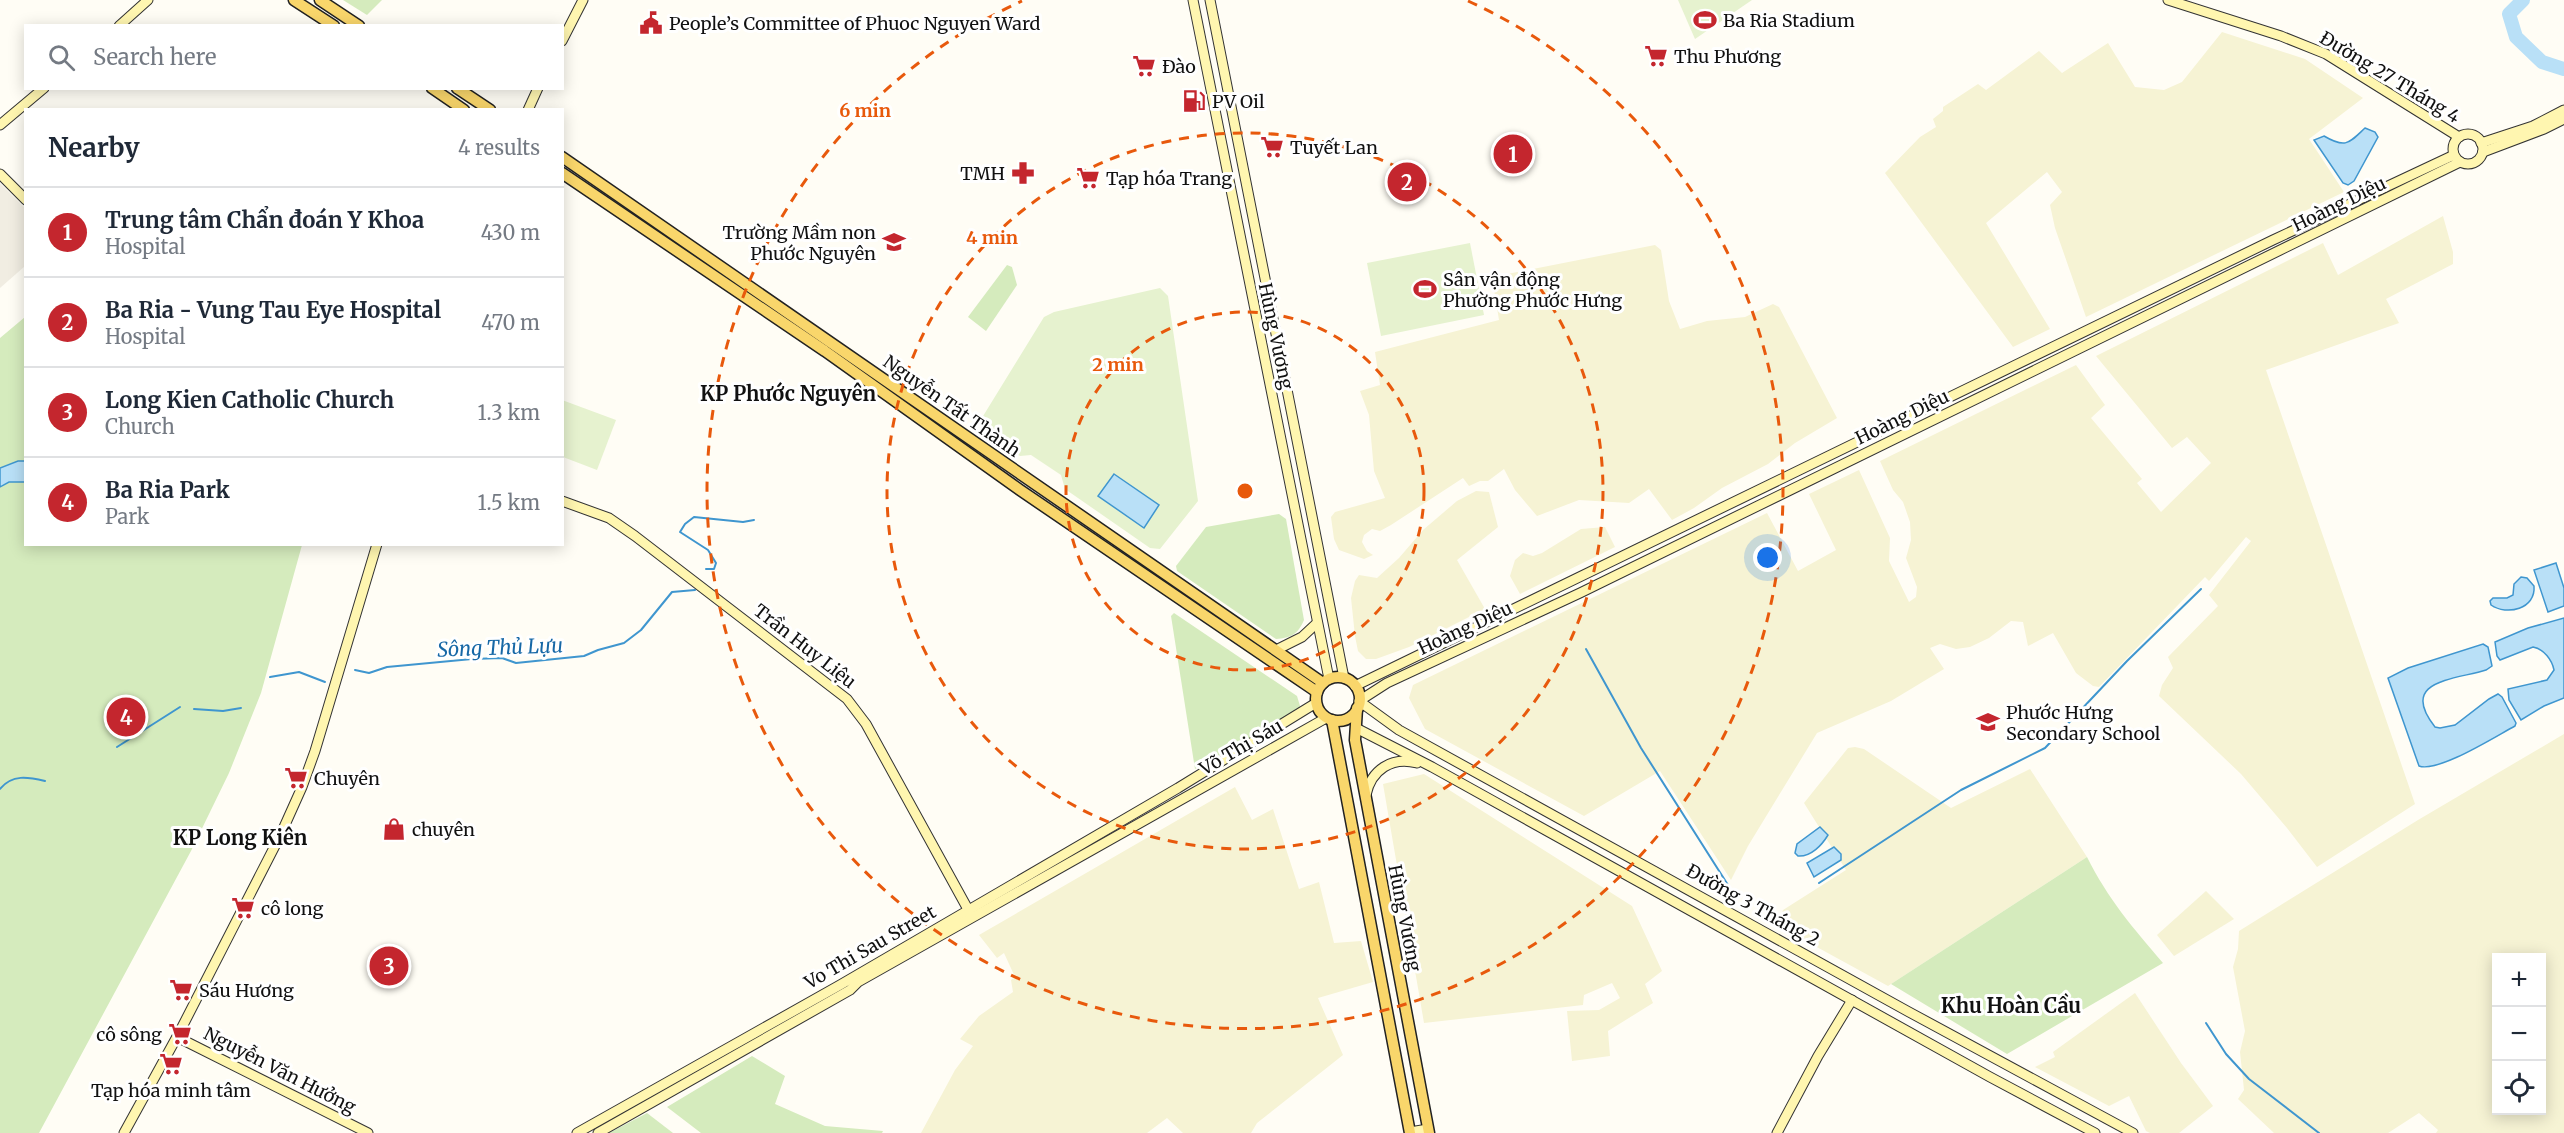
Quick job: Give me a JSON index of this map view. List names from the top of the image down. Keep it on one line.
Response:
{"streets":{"main road":["Đường 27 Tháng 4","Hoàng Diệu","Hùng Vương","Nguyễn Tất Thành","Trần Huy Liệu","Võ Thị Sáu","Đường 3 Tháng 2","Vo Thi Sau Street","Nguyễn Văn Hưởng"]},"crossings":[["Đường 27 Tháng 4","Hoàng Diệu"],["Hoàng Diệu","Hùng Vương"],["Hoàng Diệu","Nguyễn Tất Thành"],["Hoàng Diệu","Võ Thị Sáu"],["Hoàng Diệu","Đường 3 Tháng 2"],["Hùng Vương","Nguyễn Tất Thành"],["Hùng Vương","Võ Thị Sáu"],["Hùng Vương","Đường 3 Tháng 2"],["Nguyễn Tất Thành","Võ Thị Sáu"],["Nguyễn Tất Thành","Đường 3 Tháng 2"],["Trần Huy Liệu","Võ Thị Sáu"],["Trần Huy Liệu","Vo Thi Sau Street"],["Võ Thị Sáu","Đường 3 Tháng 2"],["Võ Thị Sáu","Vo Thi Sau Street"]],"districts":["KP Phước Nguyên","KP Long Kiên","Khu Hoàn Cầu"],"water":["Sông Thủ Lựu"],"places":{"sports":["Ba Ria Stadium","Sân vận động Phường Phước Hưng"],"public building":["People’s Committee of Phuoc Nguyen Ward"],"supermarket":["Thu Phương","Đào","Tuyết Lan","Tạp hóa Trang","Chuyên","cô long","Sáu Hương","cô sông","Tạp hóa minh tâm"],"fuel station":["PV Oil"],"pharmacy":["TMH"],"school or university":["Trường Mầm non Phước Nguyên","Phước Hưng Secondary School"],"shop":["chuyên"]},"page":{"search":"Search here","heading":["Nearby","4 results"],"pins":["1","2","4","3"],"list":[{"mark":"1","name":"Trung tâm Chẩn đoán Y Khoa","note":"Hospital","value":"430 m"},{"mark":"2","name":"Ba Ria - Vung Tau Eye Hospital","note":"Hospital","value":"470 m"},{"mark":"3","name":"Long Kien Catholic Church","note":"Church","value":"1.3 km"},{"mark":"4","name":"Ba Ria Park","note":"Park","value":"1.5 km"}],"map_buttons":["+","−"]},"rings":["6 min","4 min","2 min"]}
